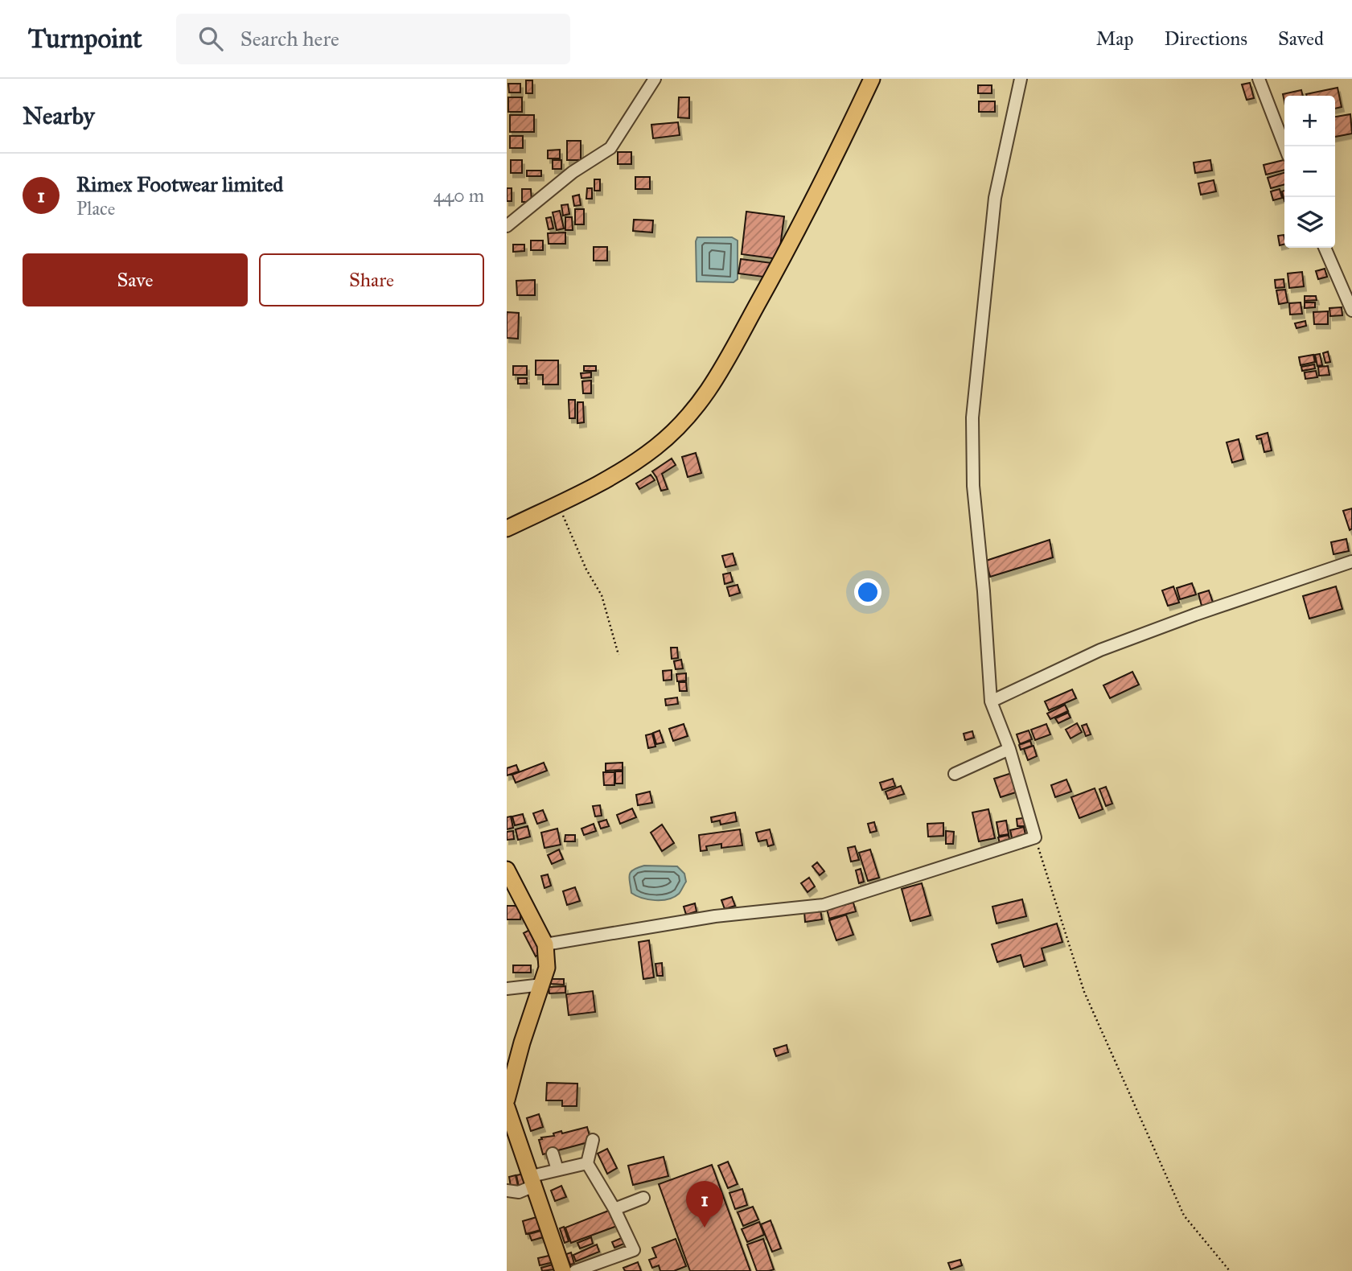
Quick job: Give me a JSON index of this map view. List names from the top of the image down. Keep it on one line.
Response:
{"page":{"header":"Turnpoint","search":"Search here","nav":["Map","Directions","Saved"],"heading":"Nearby","map_buttons":["+","−"],"list":[{"mark":"1","name":"Rimex Footwear limited","note":"Place","value":"440 m"}],"buttons":["Save","Share"],"pins":"1"}}
